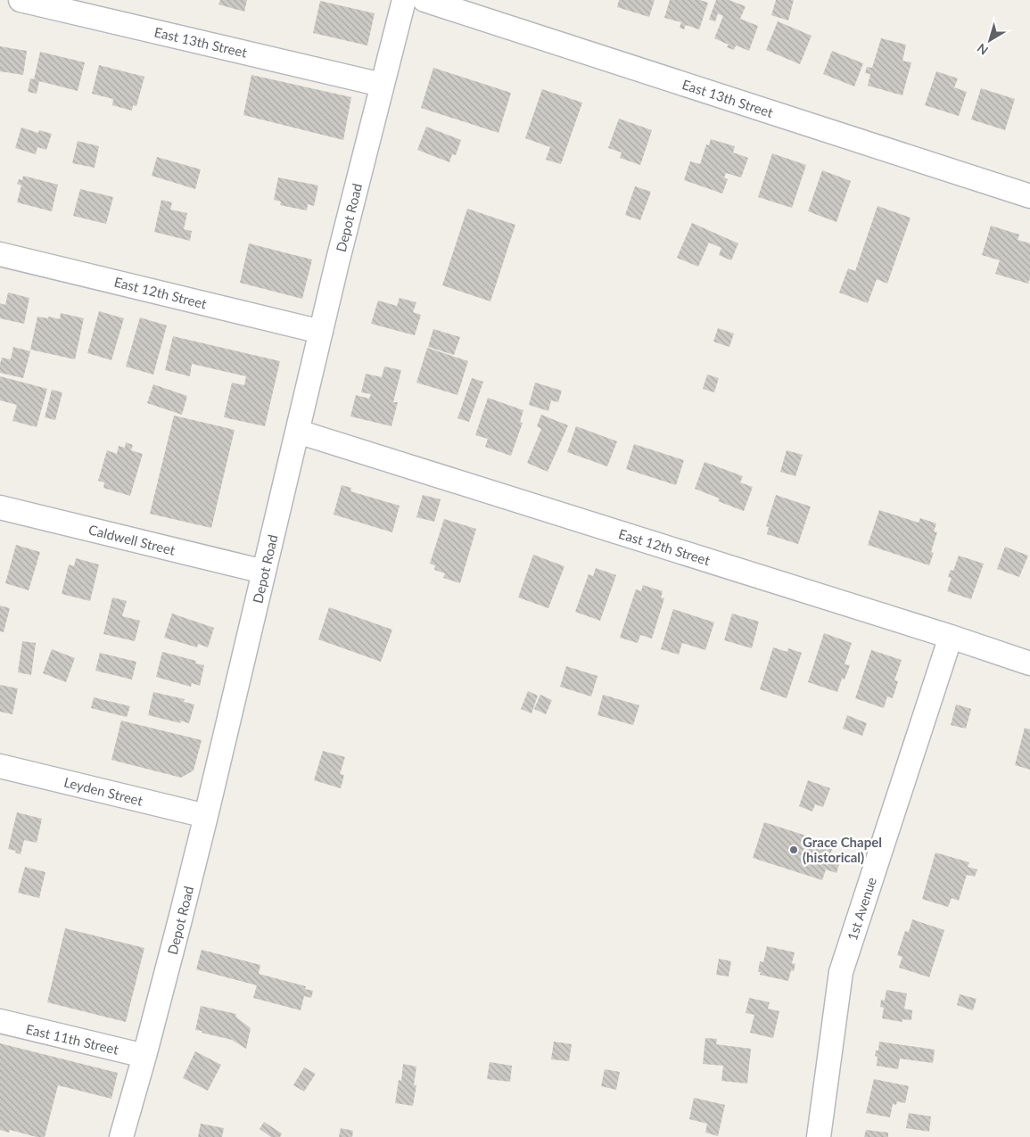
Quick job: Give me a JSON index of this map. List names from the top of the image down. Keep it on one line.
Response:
{"streets":{"street":["East 13th Street","Depot Road","East 12th Street","Caldwell Street","Leyden Street","1st Avenue","East 11th Street"]},"crossings":[["East 13th Street","Depot Road"],["Depot Road","East 12th Street"],["Depot Road","Caldwell Street"],["Depot Road","Leyden Street"],["Depot Road","East 11th Street"],["East 12th Street","1st Avenue"]],"places":["Grace Chapel (historical)"],"north":"bottom left"}
